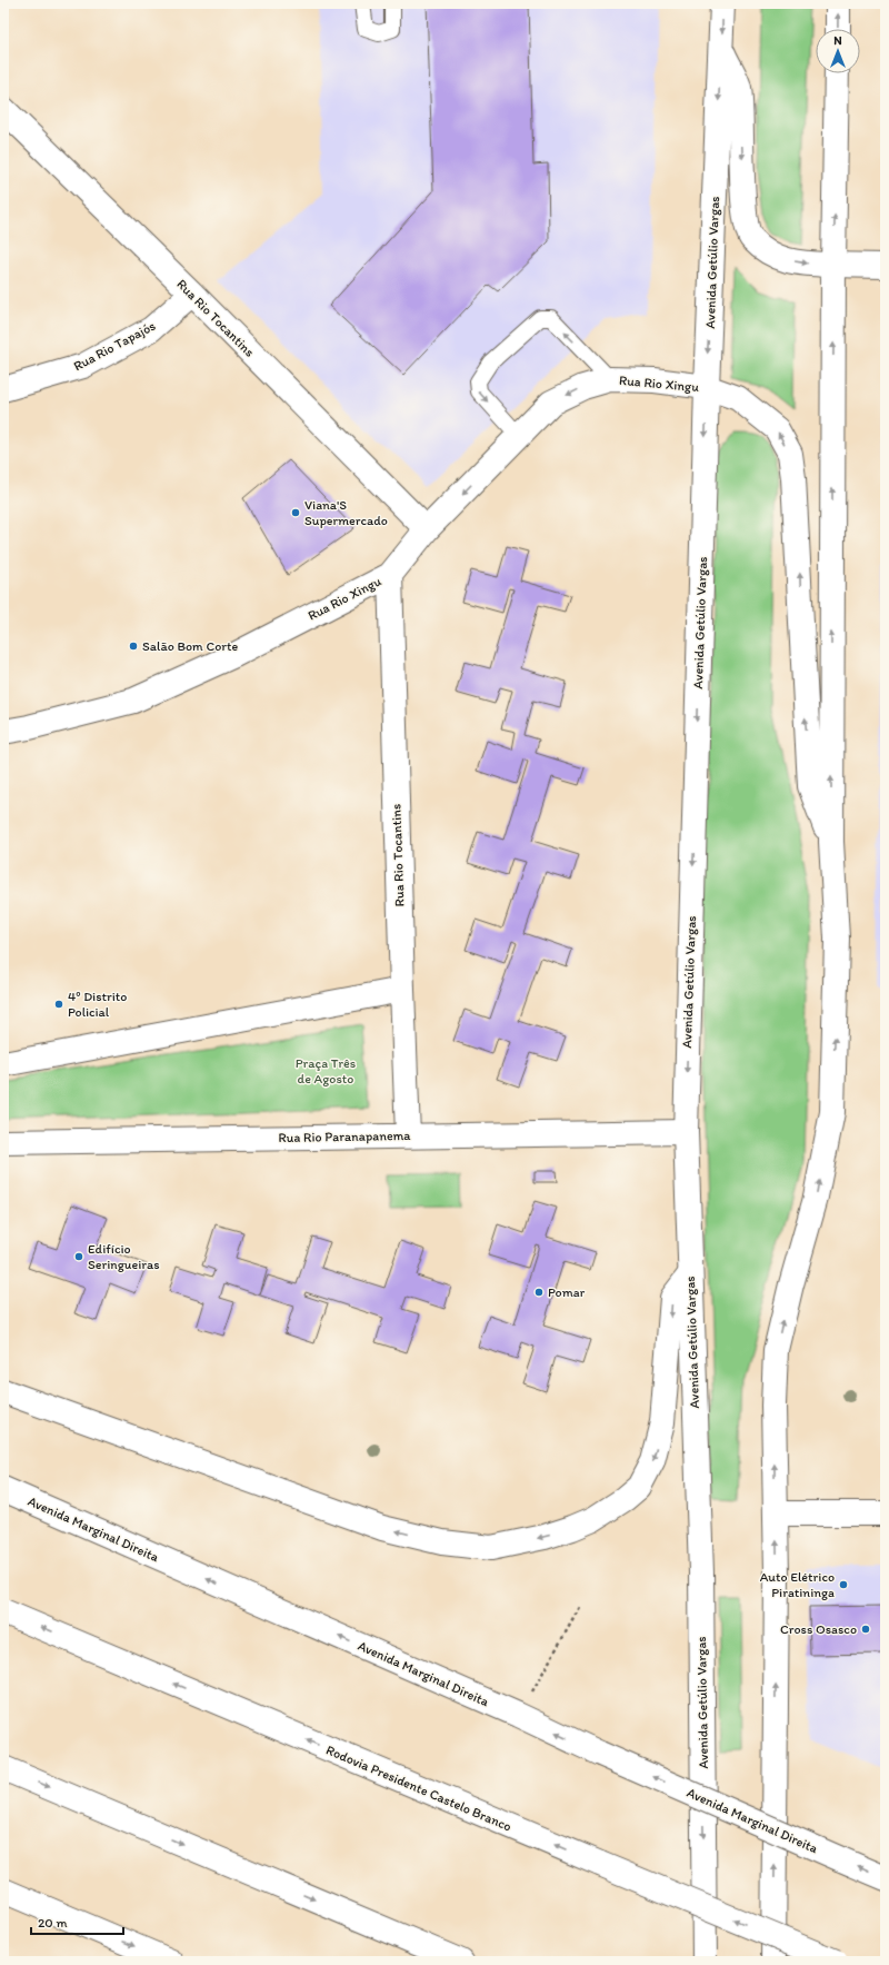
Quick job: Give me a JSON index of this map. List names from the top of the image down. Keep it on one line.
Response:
{"streets":{"main road":["Avenida Getúlio Vargas","Rua Rio Tocantins","Rua Rio Tapajós","Rua Rio Xingu","Rua Rio Paranapanema","Avenida Marginal Direita","Rodovia Presidente Castelo Branco"]},"crossings":[["Avenida Getúlio Vargas","Rua Rio Xingu"],["Avenida Getúlio Vargas","Rua Rio Paranapanema"],["Rua Rio Tocantins","Rua Rio Tapajós"],["Rua Rio Tocantins","Rua Rio Xingu"],["Rua Rio Tocantins","Rua Rio Paranapanema"]],"one_way":["Avenida Marginal Direita"],"parks":["Praça Três de Agosto"],"places":["Viana'S Supermercado","Salão Bom Corte","4º Distrito Policial","Edifício Seringueiras","Pomar","Auto Elétrico Piratininga","Cross Osasco"],"scale_bar":"20 m","north":"top"}
